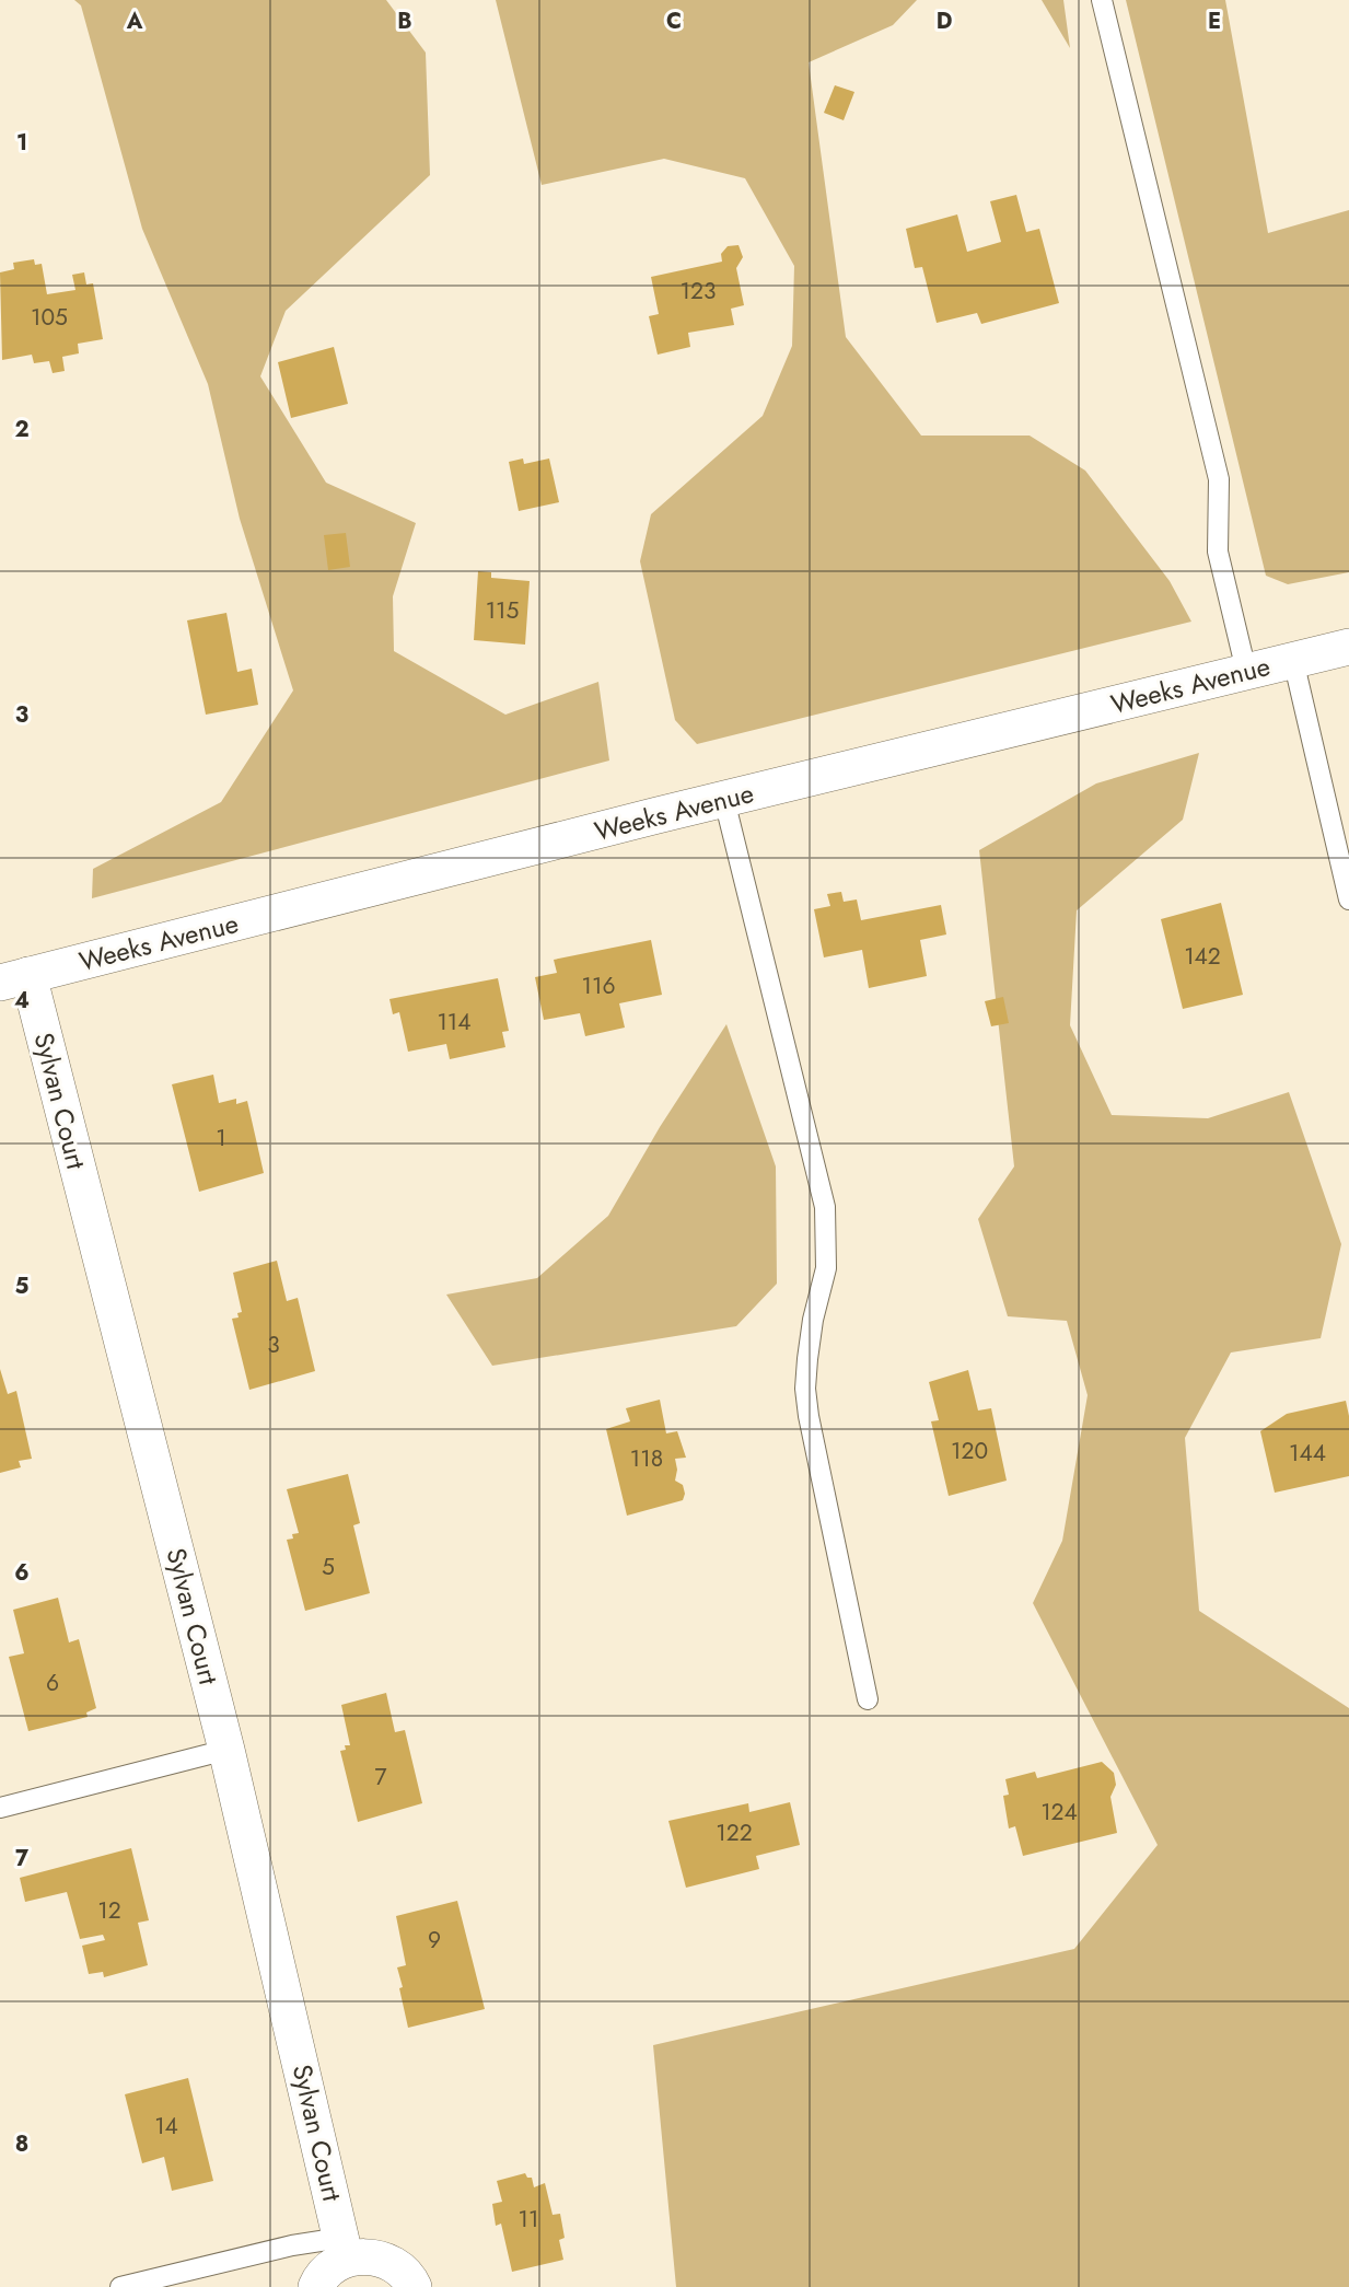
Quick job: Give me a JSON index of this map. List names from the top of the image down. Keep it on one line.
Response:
{"streets":{"street":["Weeks Avenue","Sylvan Court"]},"crossings":[["Weeks Avenue","Sylvan Court"]],"house_numbers":["123","105","115","142","116","114","1","3","120","144","118","5","6","7","124","122","12","9","14","11"],"grid":{"columns":["A","B","C","D","E"],"rows":["1","2","3","4","5","6","7","8"]}}
